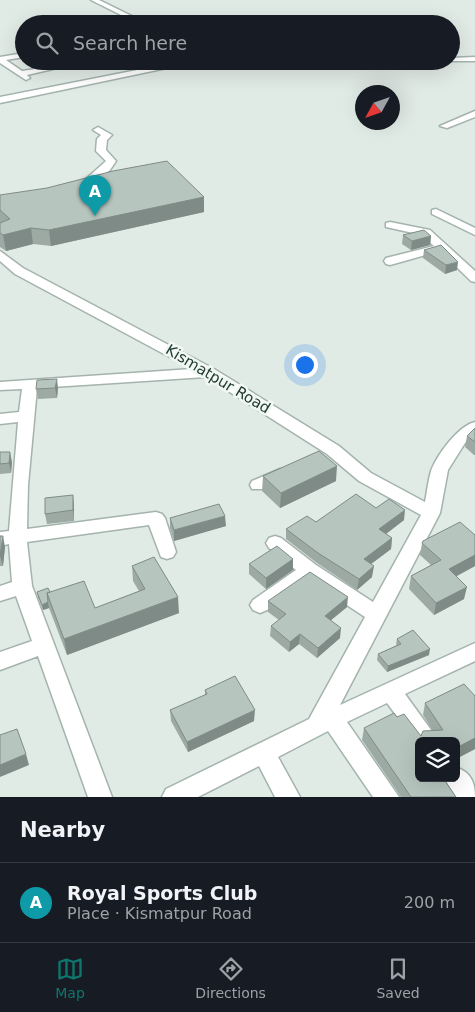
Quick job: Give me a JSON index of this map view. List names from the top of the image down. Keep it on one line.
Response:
{"streets":{"street":["Kismatpur Road"]},"north":"bottom left","page":{"search":"Search here","pins":"A","heading":"Nearby","list":[{"mark":"A","name":"Royal Sports Club","note":"Place · Kismatpur Road","value":"200 m"}],"nav":["Map","Directions","Saved"]}}
